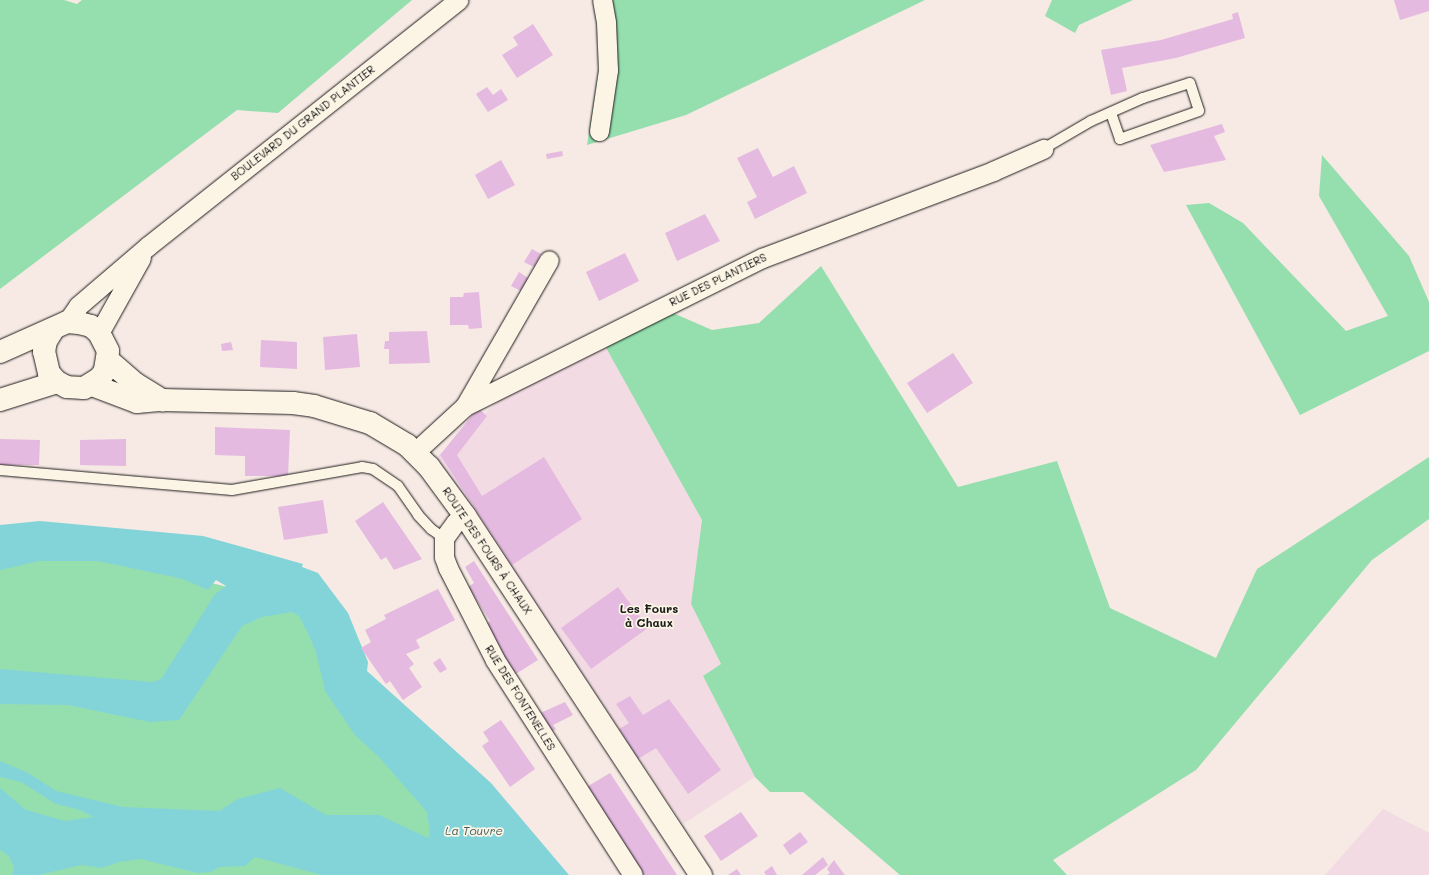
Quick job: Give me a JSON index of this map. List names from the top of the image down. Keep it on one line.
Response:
{"streets":{"street":["BOULEVARD DU GRAND PLANTIER","RUE DES PLANTIERS","ROUTE DES FOURS À CHAUX","RUE DES FONTENELLES"]},"crossings":[["BOULEVARD DU GRAND PLANTIER","ROUTE DES FOURS À CHAUX"],["RUE DES PLANTIERS","ROUTE DES FOURS À CHAUX"]],"districts":["Les Fours à Chaux"],"water":["La Touvre"]}
